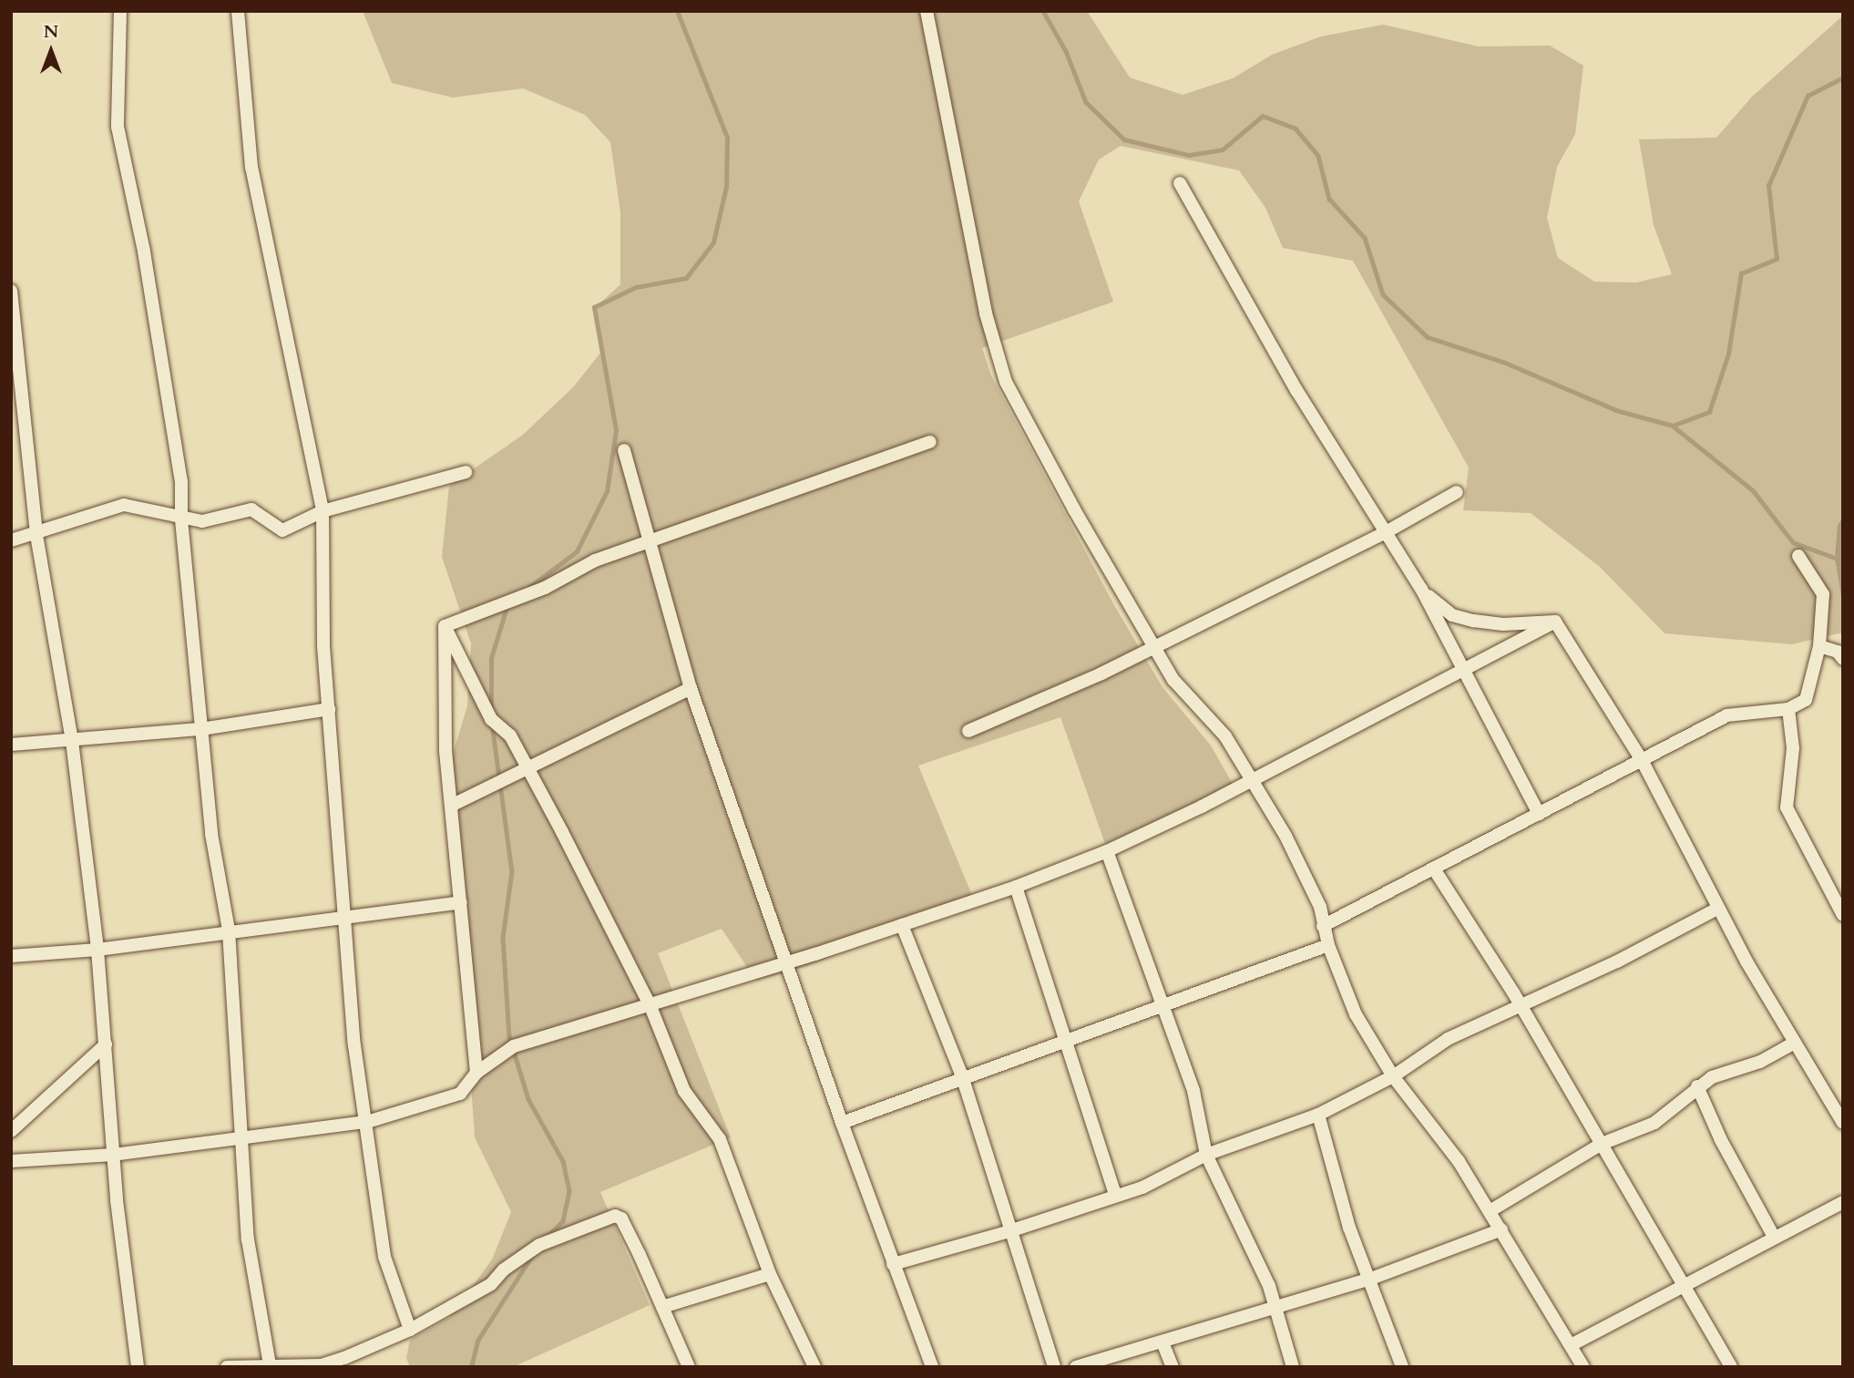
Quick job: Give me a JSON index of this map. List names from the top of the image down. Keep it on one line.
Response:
{"north":"top"}
